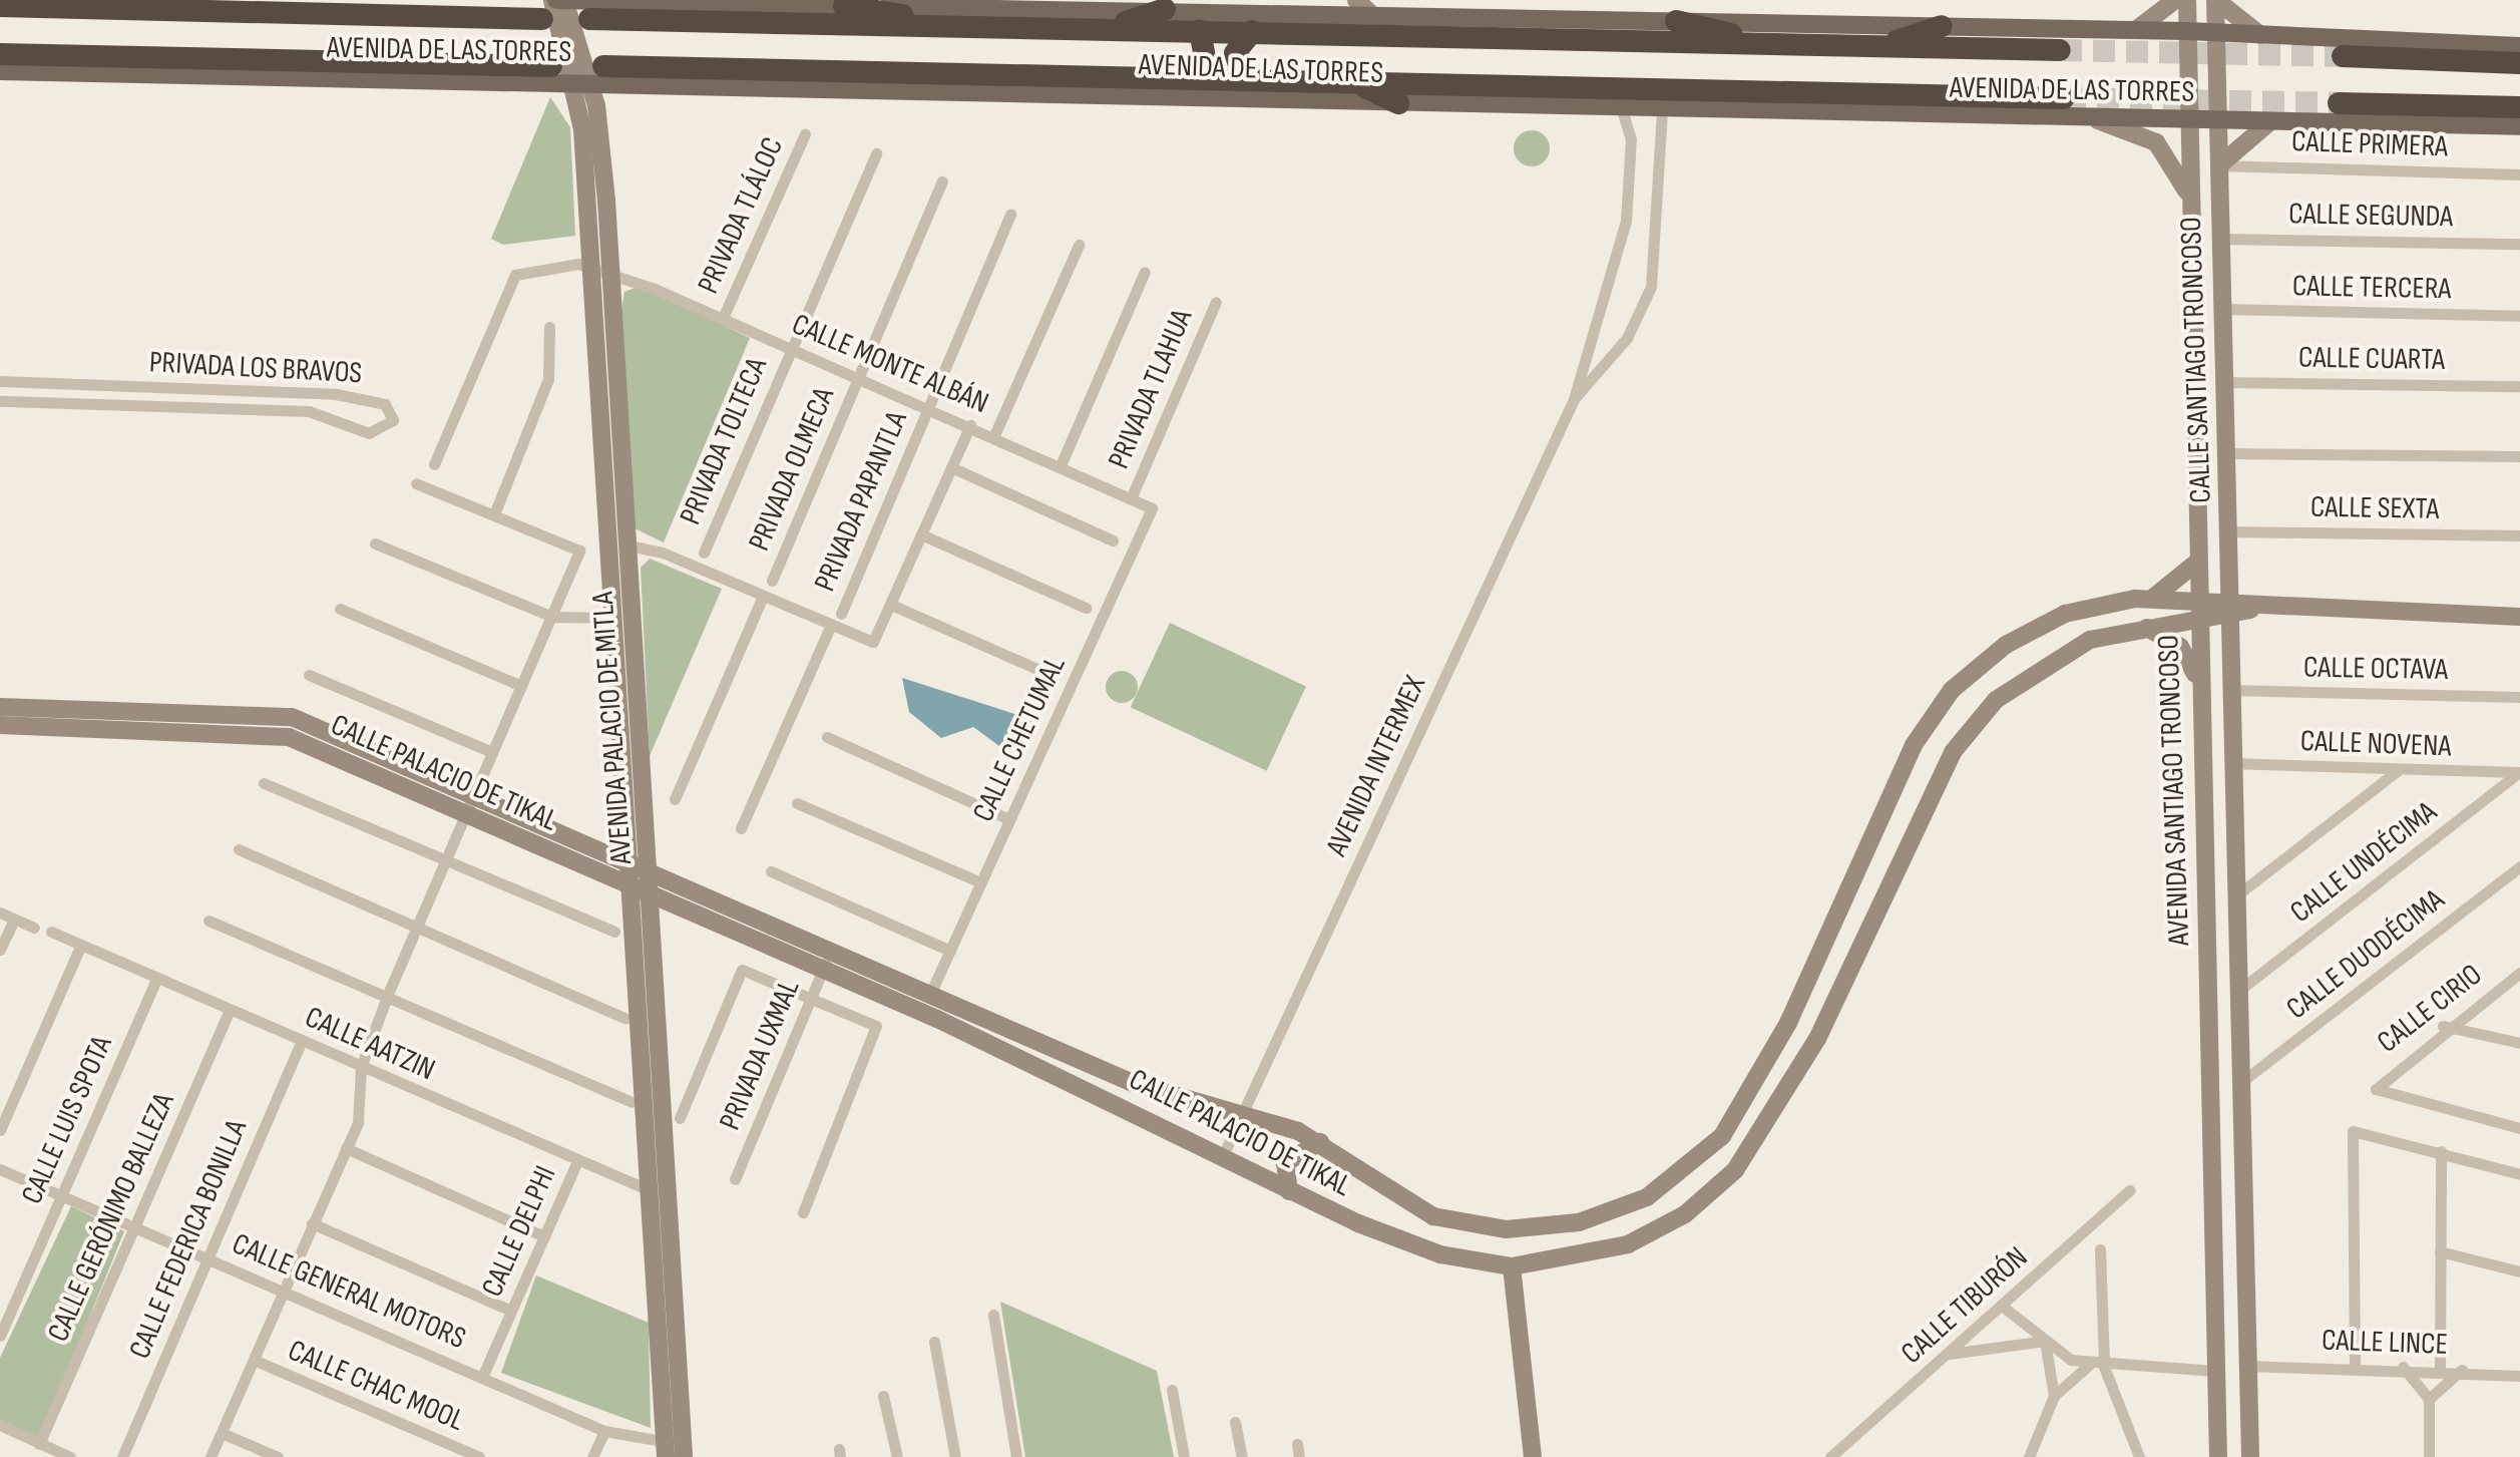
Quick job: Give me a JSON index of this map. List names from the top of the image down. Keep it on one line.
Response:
{"streets":{"highway":["AVENIDA DE LAS TORRES"],"street":["CALLE PRIMERA","PRIVADA TLÁLOC","CALLE SEGUNDA","CALLE TERCERA","CALLE CUARTA","CALLE SANTIAGO TRONCOSO","CALLE MONTE ALBÁN","PRIVADA LOS BRAVOS","PRIVADA TLAHUA","PRIVADA TOLTECA","PRIVADA OLMECA","PRIVADA PAPANTLA","CALLE SEXTA","CALLE OCTAVA","AVENIDA PALACIO DE MITLA","CALLE CHETUMAL","CALLE NOVENA","AVENIDA INTERMEX","CALLE PALACIO DE TIKAL","AVENIDA SANTIAGO TRONCOSO","CALLE UNDÉCIMA","CALLE DUODÉCIMA","CALLE CIRIO","CALLE AATZIN","PRIVADA UXMAL","CALLE LUIS SPOTA","CALLE GERÓNIMO BALLEZA","CALLE DELPHI","CALLE FEDERICA BONILLA","CALLE GENERAL MOTORS","CALLE TIBURÓN","CALLE LINCE","CALLE CHAC MOOL"]},"crossings":[["AVENIDA DE LAS TORRES","CALLE SANTIAGO TRONCOSO"],["AVENIDA DE LAS TORRES","AVENIDA PALACIO DE MITLA"],["AVENIDA DE LAS TORRES","AVENIDA INTERMEX"],["AVENIDA DE LAS TORRES","AVENIDA SANTIAGO TRONCOSO"],["CALLE PRIMERA","CALLE SANTIAGO TRONCOSO"],["PRIVADA TLÁLOC","CALLE MONTE ALBÁN"],["CALLE SEGUNDA","CALLE SANTIAGO TRONCOSO"],["CALLE TERCERA","CALLE SANTIAGO TRONCOSO"],["CALLE CUARTA","CALLE SANTIAGO TRONCOSO"],["CALLE SANTIAGO TRONCOSO","CALLE SEXTA"],["CALLE SANTIAGO TRONCOSO","CALLE PALACIO DE TIKAL"],["CALLE SANTIAGO TRONCOSO","AVENIDA SANTIAGO TRONCOSO"],["CALLE MONTE ALBÁN","PRIVADA TLAHUA"],["CALLE MONTE ALBÁN","PRIVADA TOLTECA"],["CALLE MONTE ALBÁN","PRIVADA OLMECA"],["CALLE MONTE ALBÁN","PRIVADA PAPANTLA"],["CALLE MONTE ALBÁN","AVENIDA PALACIO DE MITLA"],["CALLE MONTE ALBÁN","CALLE CHETUMAL"],["CALLE OCTAVA","AVENIDA SANTIAGO TRONCOSO"],["AVENIDA PALACIO DE MITLA","CALLE PALACIO DE TIKAL"],["AVENIDA PALACIO DE MITLA","CALLE AATZIN"],["AVENIDA PALACIO DE MITLA","CALLE GENERAL MOTORS"],["CALLE CHETUMAL","CALLE PALACIO DE TIKAL"],["CALLE NOVENA","AVENIDA SANTIAGO TRONCOSO"],["CALLE NOVENA","CALLE UNDÉCIMA"],["AVENIDA INTERMEX","CALLE PALACIO DE TIKAL"],["CALLE PALACIO DE TIKAL","AVENIDA SANTIAGO TRONCOSO"],["CALLE PALACIO DE TIKAL","PRIVADA UXMAL"],["AVENIDA SANTIAGO TRONCOSO","CALLE UNDÉCIMA"],["AVENIDA SANTIAGO TRONCOSO","CALLE DUODÉCIMA"],["AVENIDA SANTIAGO TRONCOSO","CALLE LINCE"],["CALLE AATZIN","CALLE LUIS SPOTA"],["CALLE AATZIN","CALLE GERÓNIMO BALLEZA"],["CALLE AATZIN","CALLE DELPHI"],["CALLE AATZIN","CALLE FEDERICA BONILLA"],["CALLE LUIS SPOTA","CALLE GENERAL MOTORS"],["CALLE GERÓNIMO BALLEZA","CALLE GENERAL MOTORS"],["CALLE DELPHI","CALLE GENERAL MOTORS"],["CALLE FEDERICA BONILLA","CALLE GENERAL MOTORS"]]}
